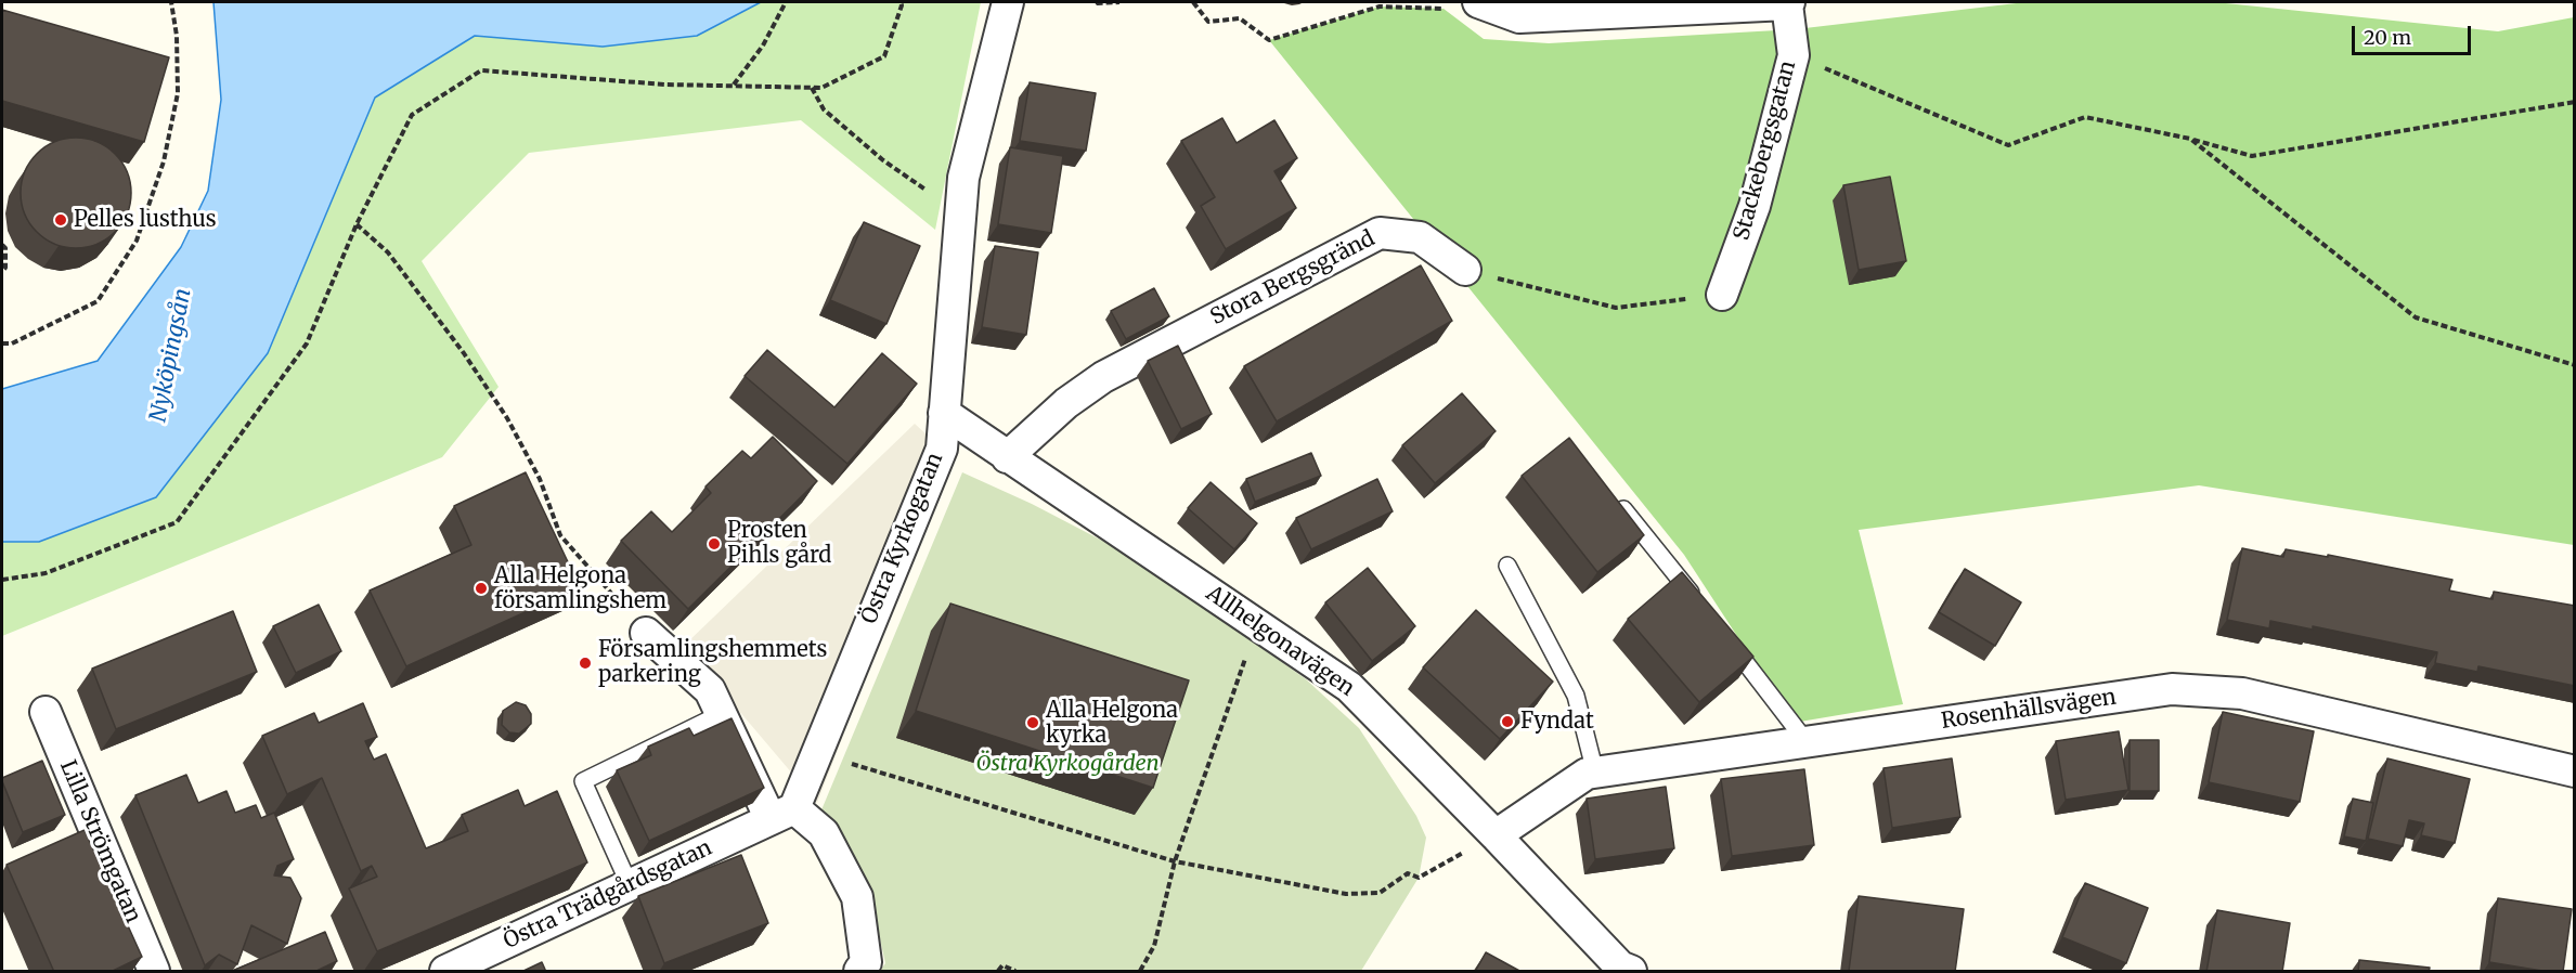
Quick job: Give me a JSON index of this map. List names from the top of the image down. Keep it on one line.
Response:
{"streets":{"street":["Stackebergsgatan","Stora Bergsgränd","Östra Kyrkogatan","Allhelgonavägen","Rosenhällsvägen","Lilla Strömgatan","Östra Trädgårdsgatan"]},"crossings":[["Stora Bergsgränd","Allhelgonavägen"],["Östra Kyrkogatan","Allhelgonavägen"],["Östra Kyrkogatan","Östra Trädgårdsgatan"],["Allhelgonavägen","Rosenhällsvägen"]],"water":["Nyköpingsån"],"parks":["Östra Kyrkogården"],"places":["Pelles lusthus","Prosten Pihls gård","Alla Helgona församlingshem","Församlingshemmets parkering","Fyndat","Alla Helgona kyrka"],"scale_bar":"20 m"}
